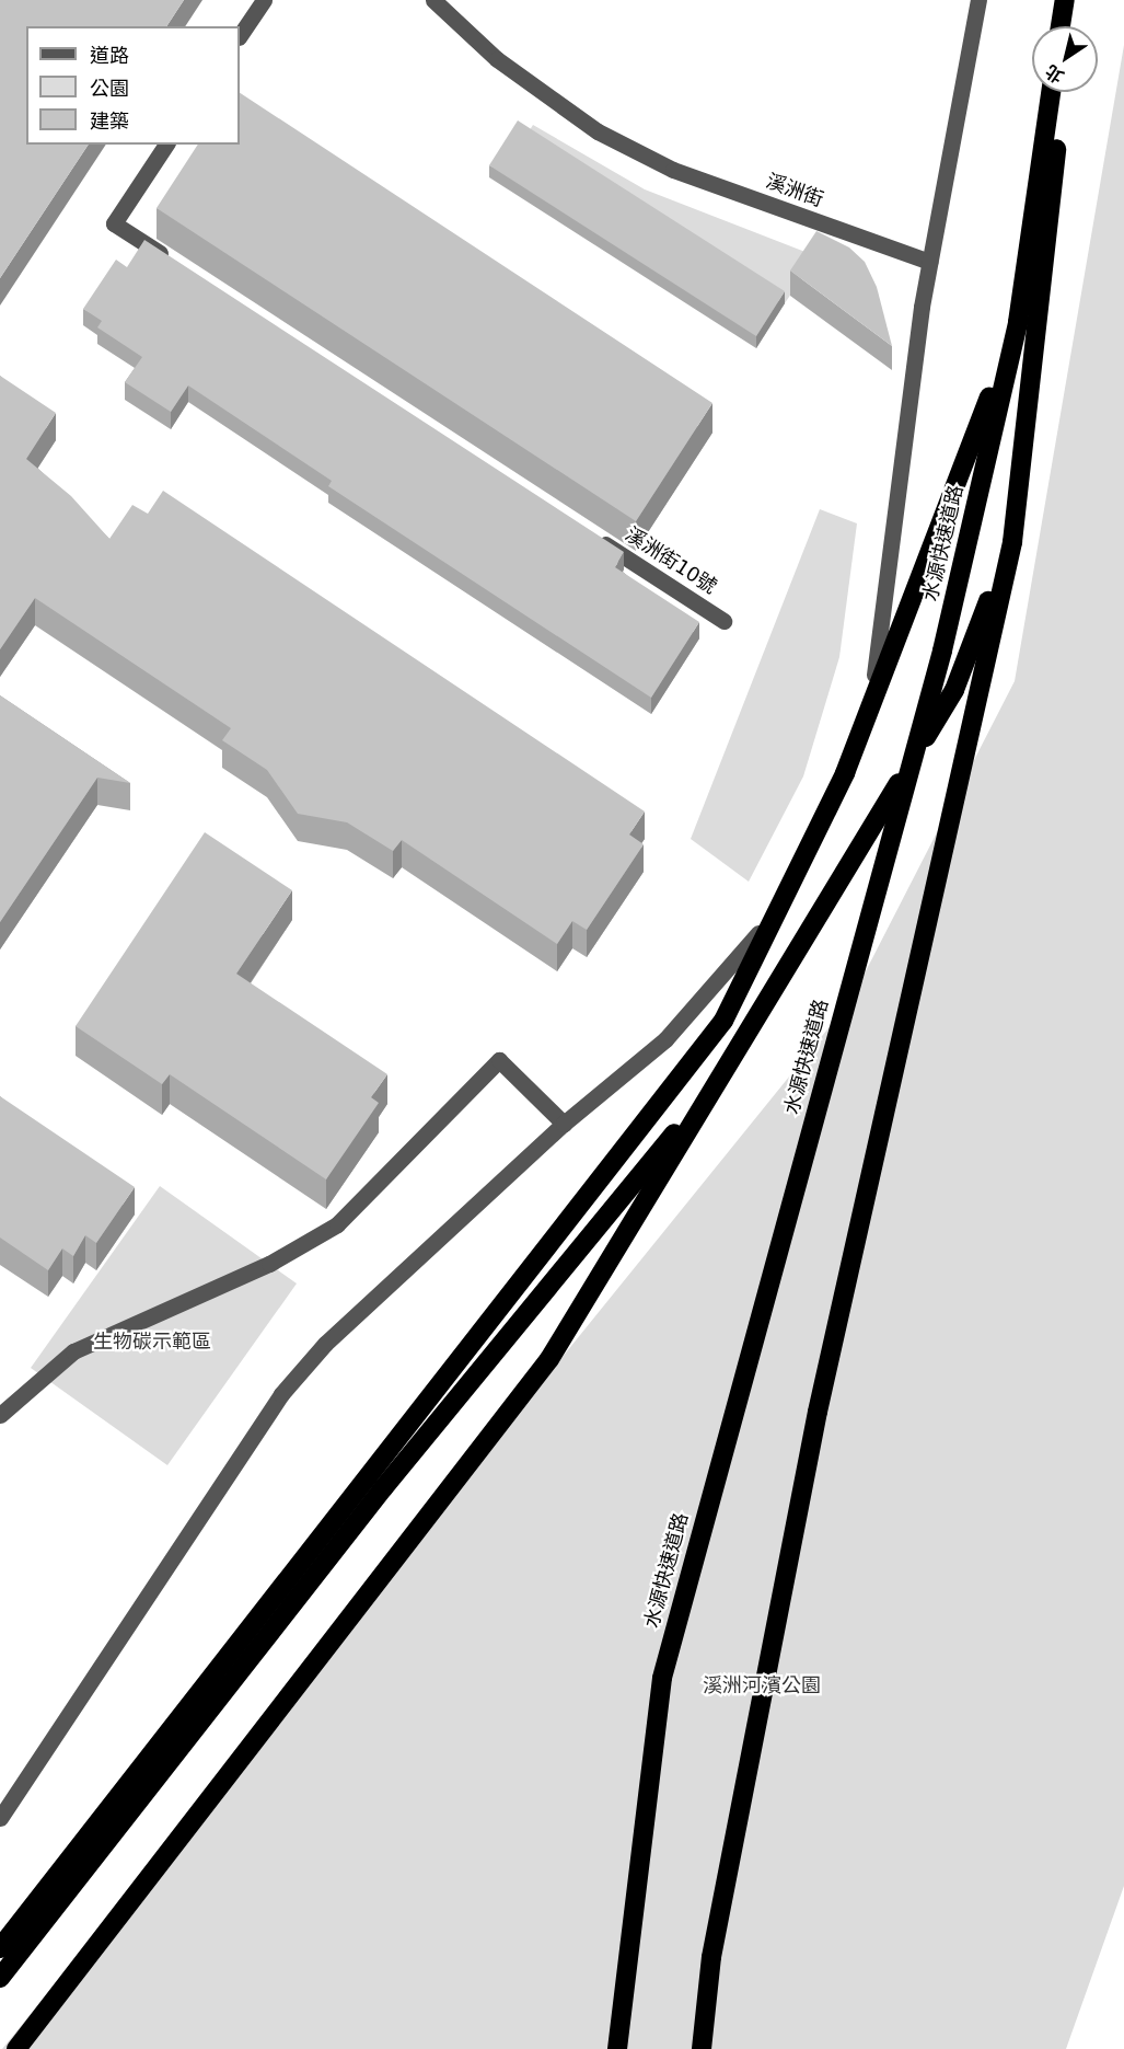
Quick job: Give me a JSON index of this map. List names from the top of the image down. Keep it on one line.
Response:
{"streets":{"highway":["水源快速道路"],"street":["溪洲街","溪洲街10號"]},"parks":["生物碳示範區","溪洲河濱公園"],"legend":["道路","公園","建築"],"north":"bottom left"}
